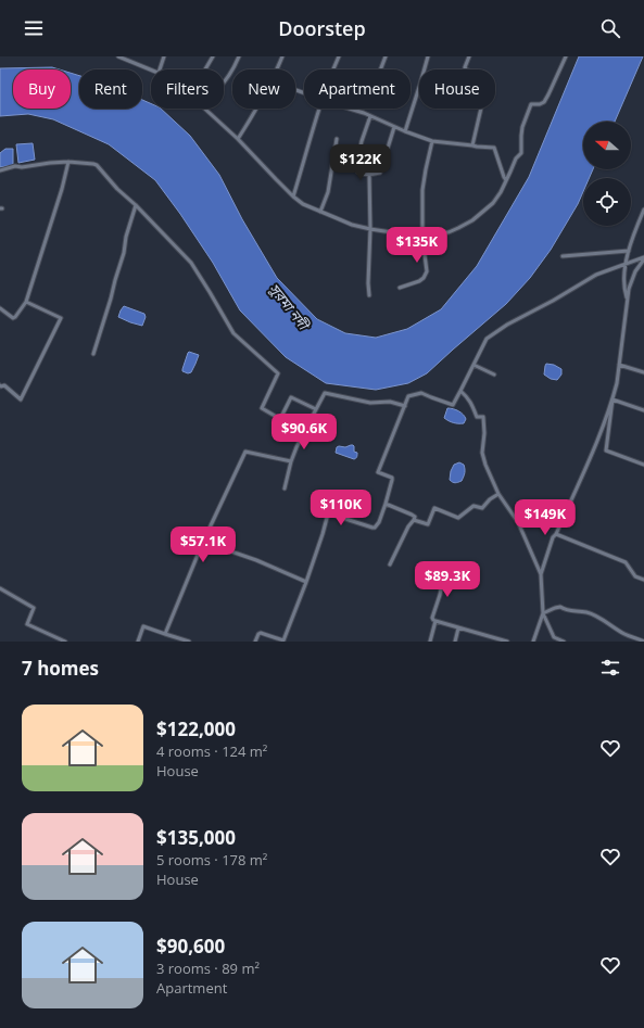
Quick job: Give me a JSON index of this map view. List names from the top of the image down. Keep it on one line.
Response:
{"water":["সুরমা নদী"],"north":"left","page":{"header":"Doorstep","chip":["Buy","Rent","Filters","New","Apartment","House"],"price":["$122K","$135K","$90.6K","$110K","$149K","$57.1K","$89.3K"],"heading":"7 homes","list":[{"name":"$122,000","note":"4 rooms · 124 m² · House"},{"name":"$135,000","note":"5 rooms · 178 m² · House"},{"name":"$90,600","note":"3 rooms · 89 m² · Apartment"}]}}
